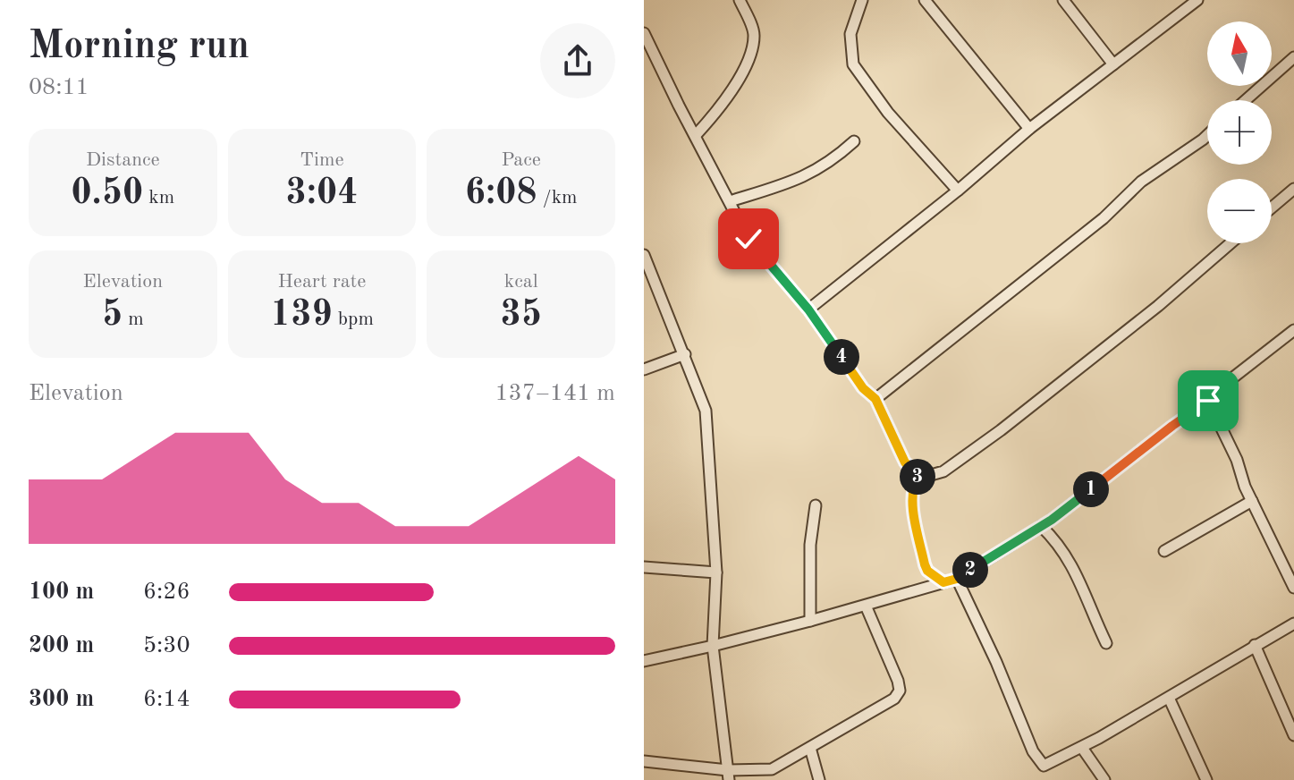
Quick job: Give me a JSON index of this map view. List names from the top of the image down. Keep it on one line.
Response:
{"north":"top","page":{"heading":["Morning run","08:11"],"map_buttons":["+","−"],"stats":[["Distance","0.50 km"],["Time","3:04"],["Pace","6:08 /km"],["Elevation","5 m"],["Heart rate","139 bpm"],["kcal","35"]],"pins":["4","3","1","2"],"chart":["Elevation","137–141 m"],"list":[{"name":"100 m","note":"6:26"},{"name":"200 m","note":"5:30"},{"name":"300 m","note":"6:14"}]}}
